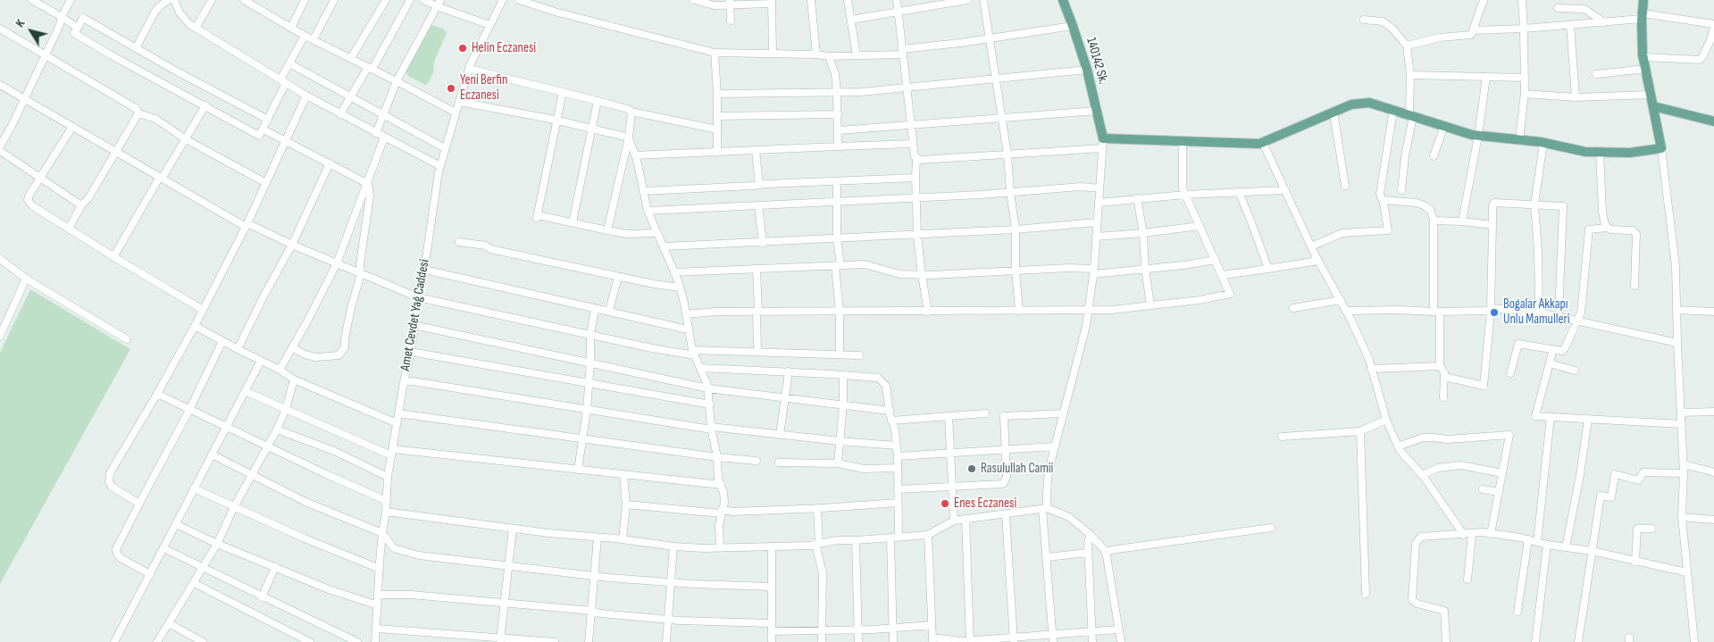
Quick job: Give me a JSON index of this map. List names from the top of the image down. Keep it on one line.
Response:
{"streets":{"main road":["140142 Sk."],"street":["Amet Cevdet Yağ Caddesi"]},"places":["Helin Eczanesi","Yeni Berfin Eczanesi","Bogalar Akkapı Unlu Mamulleri","Rasulullah Camii","Enes Eczanesi"],"north":"top left"}
